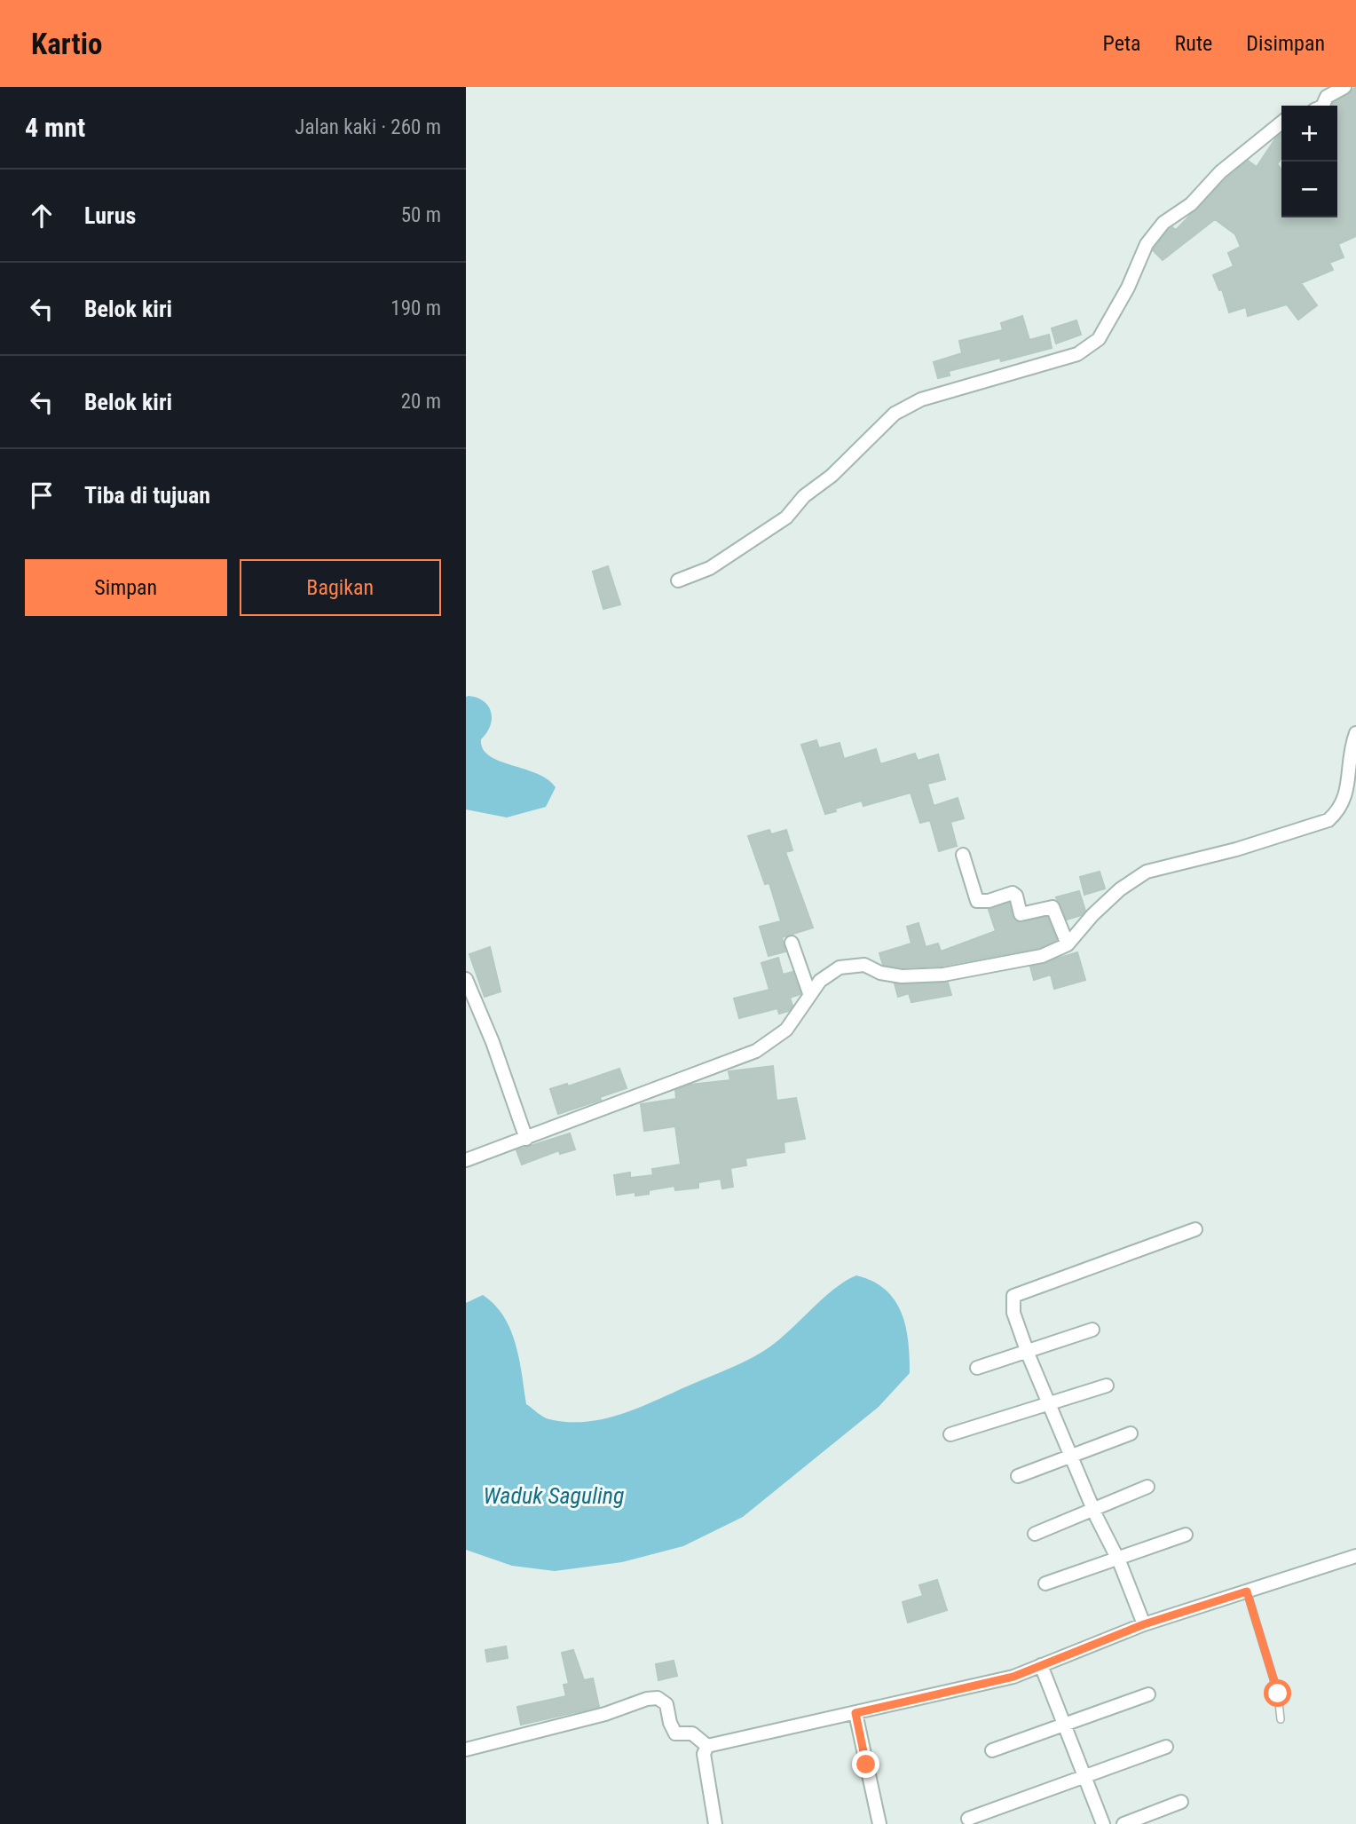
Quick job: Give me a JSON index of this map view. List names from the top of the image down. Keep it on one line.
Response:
{"water":["Waduk Saguling"],"page":{"header":"Kartio","nav":["Peta","Rute","Disimpan"],"heading":["4 mnt","Jalan kaki · 260 m"],"map_buttons":["+","−"],"list":[["Lurus","50 m"],["Belok kiri","190 m"],["Belok kiri","20 m"],"Tiba di tujuan"],"buttons":["Simpan","Bagikan"]}}
